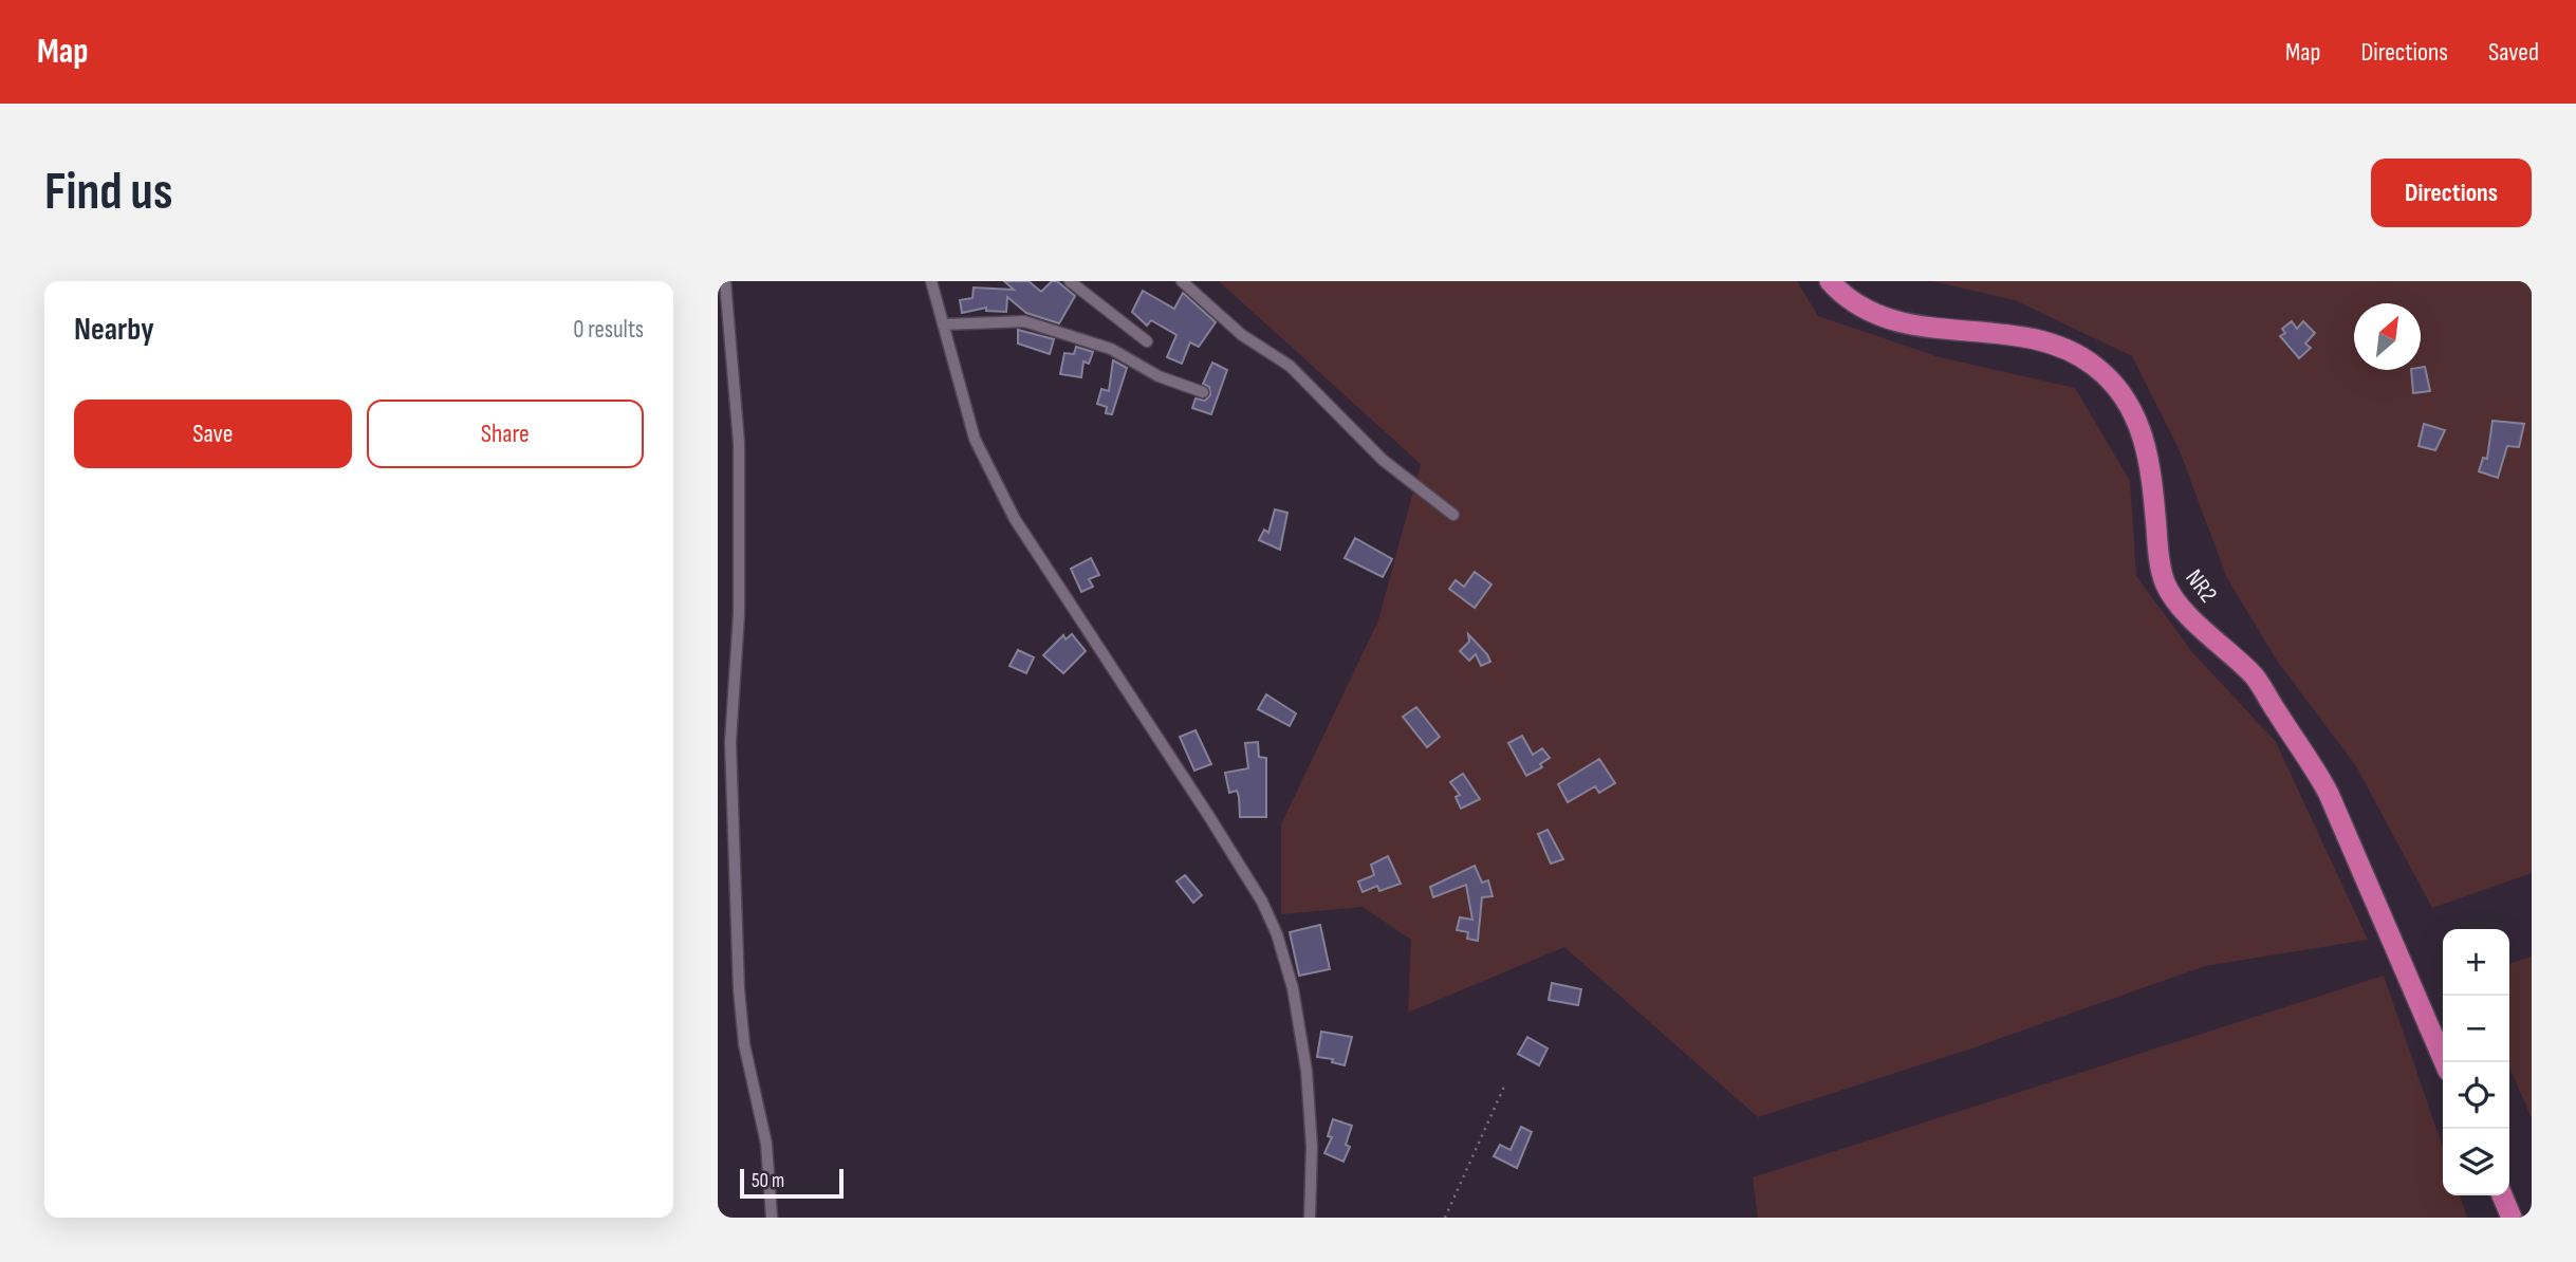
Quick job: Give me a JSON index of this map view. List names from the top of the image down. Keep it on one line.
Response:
{"streets":{"highway":["NR2"]},"scale_bar":"50 m","north":"top right","page":{"header":"Map","nav":["Map","Directions","Saved"],"buttons":["Directions",["Save","Share"]],"title":"Find us","heading":["Nearby","0 results"],"map_buttons":["+","−"],"scale":"50 m"}}
